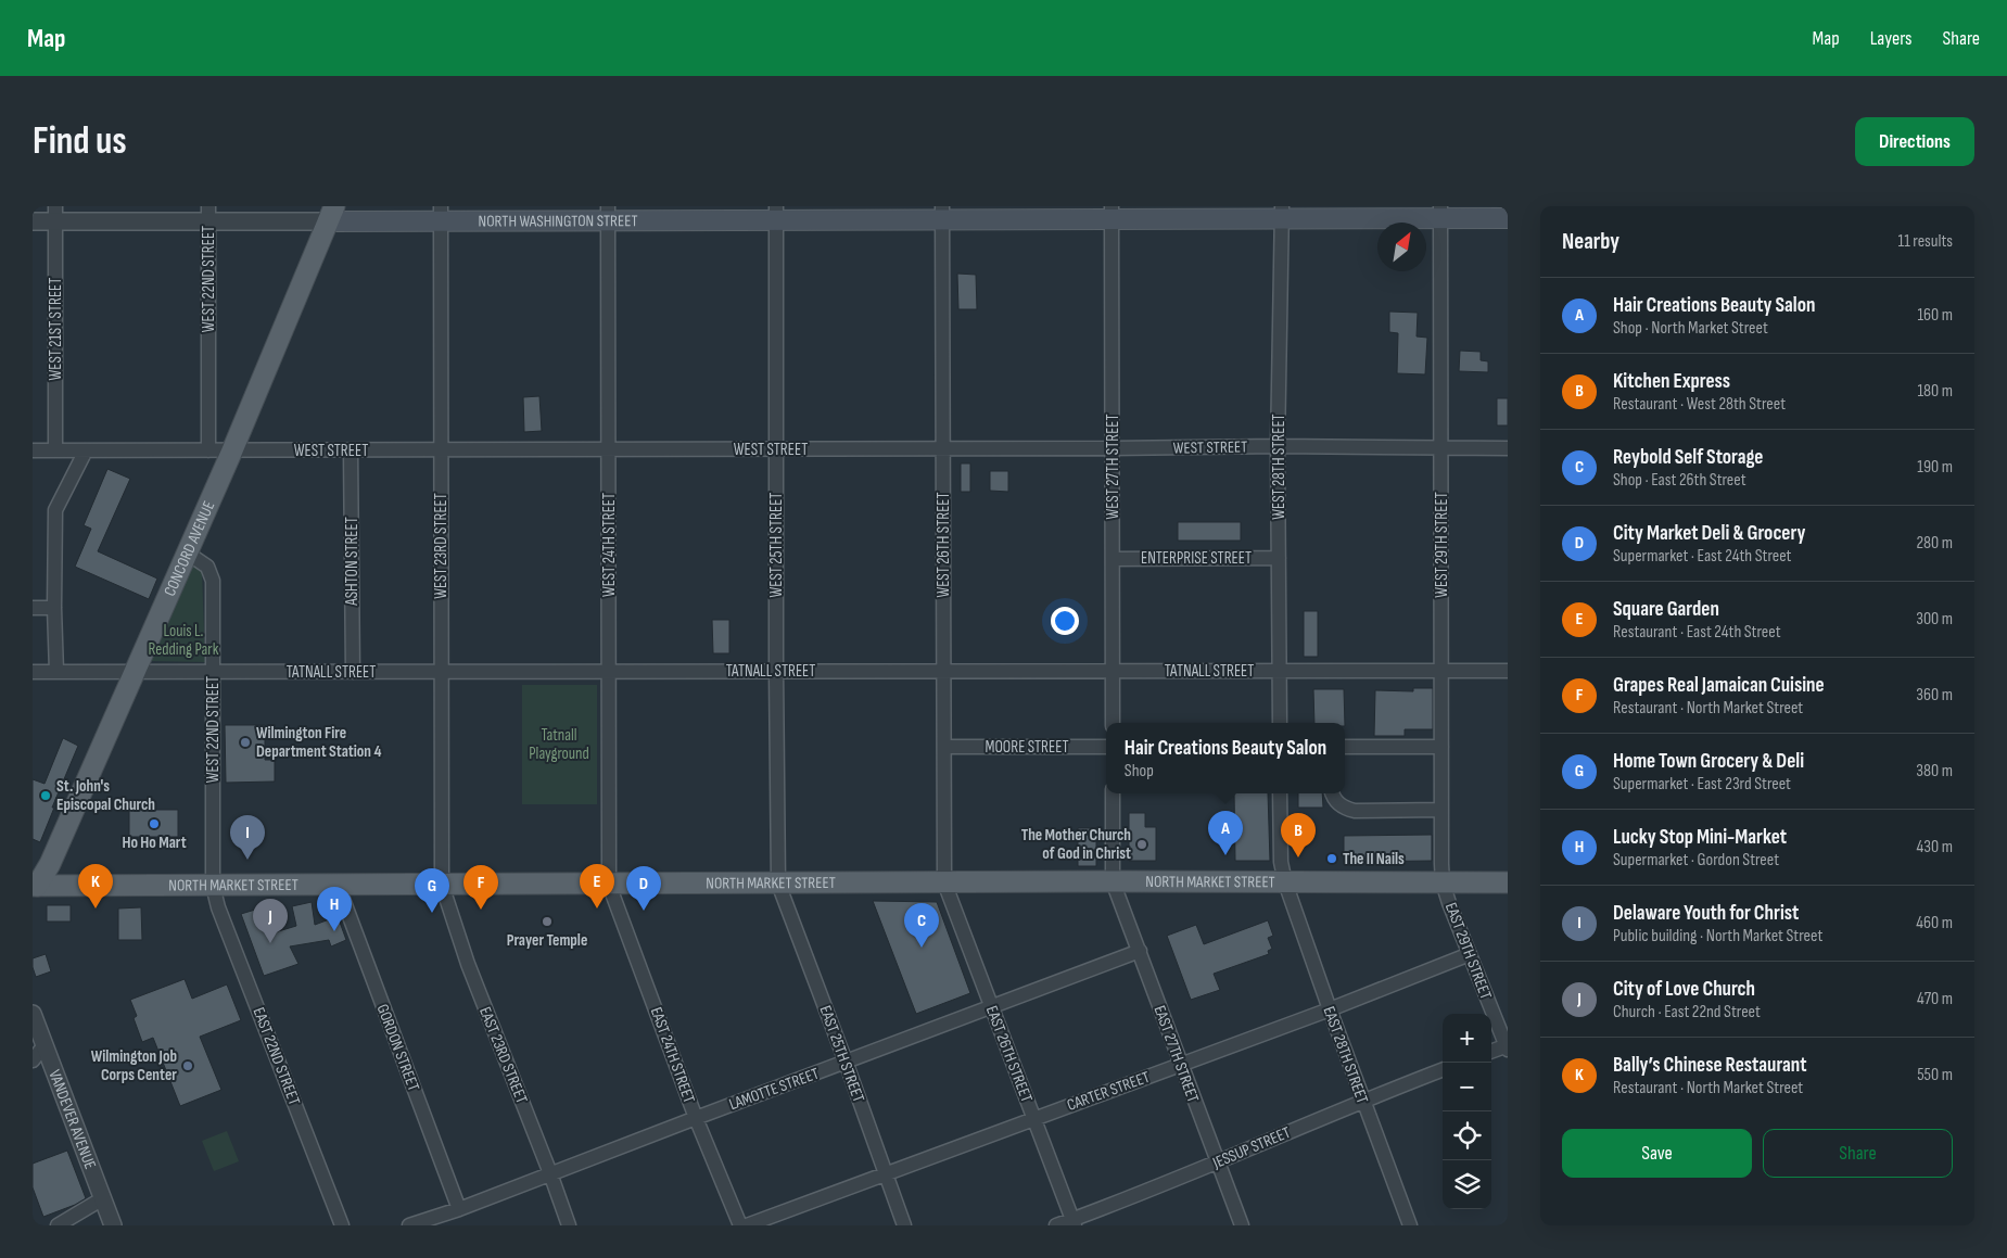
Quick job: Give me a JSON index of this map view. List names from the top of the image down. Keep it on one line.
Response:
{"streets":{"main road":["NORTH WASHINGTON STREET","CONCORD AVENUE","NORTH MARKET STREET"],"street":["WEST 22ND STREET","WEST 21ST STREET","WEST STREET","WEST 27TH STREET","WEST 28TH STREET","WEST 24TH STREET","WEST 25TH STREET","WEST 26TH STREET","WEST 29TH STREET","WEST 23RD STREET","ENTERPRISE STREET","ASHTON STREET","TATNALL STREET","MOORE STREET","EAST 29TH STREET","GORDON STREET","EAST 25TH STREET","EAST 26TH STREET","EAST 27TH STREET","EAST 23RD STREET","EAST 24TH STREET","EAST 28TH STREET","EAST 22ND STREET","LAMOTTE STREET","CARTER STREET","VANDEVER AVENUE","JESSUP STREET"]},"crossings":[["NORTH WASHINGTON STREET","WEST 22ND STREET"],["NORTH WASHINGTON STREET","WEST 21ST STREET"],["NORTH WASHINGTON STREET","WEST 27TH STREET"],["NORTH WASHINGTON STREET","WEST 28TH STREET"],["NORTH WASHINGTON STREET","WEST 24TH STREET"],["NORTH WASHINGTON STREET","WEST 25TH STREET"],["NORTH WASHINGTON STREET","WEST 26TH STREET"],["NORTH WASHINGTON STREET","WEST 29TH STREET"],["NORTH WASHINGTON STREET","WEST 23RD STREET"],["NORTH WASHINGTON STREET","CONCORD AVENUE"],["WEST 22ND STREET","WEST STREET"],["WEST 22ND STREET","CONCORD AVENUE"],["WEST 22ND STREET","TATNALL STREET"],["WEST 22ND STREET","NORTH MARKET STREET"],["WEST 22ND STREET","EAST 22ND STREET"],["WEST 21ST STREET","WEST STREET"],["WEST STREET","WEST 27TH STREET"],["WEST STREET","WEST 28TH STREET"],["WEST STREET","WEST 24TH STREET"],["WEST STREET","WEST 25TH STREET"],["WEST STREET","WEST 26TH STREET"],["WEST STREET","WEST 29TH STREET"],["WEST STREET","WEST 23RD STREET"],["WEST STREET","CONCORD AVENUE"],["WEST STREET","ASHTON STREET"],["WEST 27TH STREET","ENTERPRISE STREET"],["WEST 27TH STREET","TATNALL STREET"],["WEST 28TH STREET","ENTERPRISE STREET"],["WEST 28TH STREET","TATNALL STREET"],["WEST 24TH STREET","TATNALL STREET"],["WEST 24TH STREET","NORTH MARKET STREET"],["WEST 24TH STREET","EAST 24TH STREET"],["WEST 25TH STREET","TATNALL STREET"],["WEST 25TH STREET","NORTH MARKET STREET"],["WEST 25TH STREET","EAST 25TH STREET"],["WEST 26TH STREET","TATNALL STREET"],["WEST 26TH STREET","MOORE STREET"],["WEST 26TH STREET","NORTH MARKET STREET"],["WEST 26TH STREET","EAST 26TH STREET"],["WEST 29TH STREET","TATNALL STREET"],["WEST 29TH STREET","NORTH MARKET STREET"],["WEST 29TH STREET","EAST 29TH STREET"],["WEST 23RD STREET","TATNALL STREET"],["WEST 23RD STREET","NORTH MARKET STREET"],["WEST 23RD STREET","EAST 23RD STREET"],["CONCORD AVENUE","TATNALL STREET"],["CONCORD AVENUE","NORTH MARKET STREET"],["ASHTON STREET","TATNALL STREET"],["NORTH MARKET STREET","EAST 29TH STREET"],["NORTH MARKET STREET","GORDON STREET"],["NORTH MARKET STREET","EAST 25TH STREET"],["NORTH MARKET STREET","EAST 26TH STREET"],["NORTH MARKET STREET","EAST 27TH STREET"],["NORTH MARKET STREET","EAST 23RD STREET"],["NORTH MARKET STREET","EAST 24TH STREET"],["NORTH MARKET STREET","EAST 28TH STREET"],["NORTH MARKET STREET","EAST 22ND STREET"],["EAST 29TH STREET","CARTER STREET"],["GORDON STREET","LAMOTTE STREET"],["EAST 25TH STREET","LAMOTTE STREET"],["EAST 25TH STREET","CARTER STREET"],["EAST 26TH STREET","LAMOTTE STREET"],["EAST 26TH STREET","CARTER STREET"],["EAST 26TH STREET","JESSUP STREET"],["EAST 27TH STREET","LAMOTTE STREET"],["EAST 27TH STREET","CARTER STREET"],["EAST 27TH STREET","JESSUP STREET"],["EAST 23RD STREET","LAMOTTE STREET"],["EAST 24TH STREET","LAMOTTE STREET"],["EAST 28TH STREET","CARTER STREET"],["EAST 28TH STREET","JESSUP STREET"]],"parks":["Louis L. Redding Park","Tatnall Playground"],"places":["Wilmington Fire Department Station 4","St. John's Episcopal Church","Ho Ho Mart","The Mother Church of God in Christ","The II Nails","Prayer Temple","Wilmington Job Corps Center"],"north":"top right","page":{"header":"Map","nav":["Map","Layers","Share"],"buttons":["Directions",["Save","Share"]],"title":"Find us","heading":["Nearby","11 results"],"list":[{"mark":"A","name":"Hair Creations Beauty Salon","note":"Shop · North Market Street","value":"160 m"},{"mark":"B","name":"Kitchen Express","note":"Restaurant · West 28th Street","value":"180 m"},{"mark":"C","name":"Reybold Self Storage","note":"Shop · East 26th Street","value":"190 m"},{"mark":"D","name":"City Market Deli & Grocery","note":"Supermarket · East 24th Street","value":"280 m"},{"mark":"E","name":"Square Garden","note":"Restaurant · East 24th Street","value":"300 m"},{"mark":"F","name":"Grapes Real Jamaican Cuisine","note":"Restaurant · North Market Street","value":"360 m"},{"mark":"G","name":"Home Town Grocery & Deli","note":"Supermarket · East 23rd Street","value":"380 m"},{"mark":"H","name":"Lucky Stop Mini-Market","note":"Supermarket · Gordon Street","value":"430 m"},{"mark":"I","name":"Delaware Youth for Christ","note":"Public building · North Market Street","value":"460 m"},{"mark":"J","name":"City of Love Church","note":"Church · East 22nd Street","value":"470 m"},{"mark":"K","name":"Bally’s Chinese Restaurant","note":"Restaurant · North Market Street","value":"550 m"}],"popup":["Hair Creations Beauty Salon","Shop"],"pins":["A","B","I","E","K","F","D","G","H","J","C"],"map_buttons":["+","−"]}}
